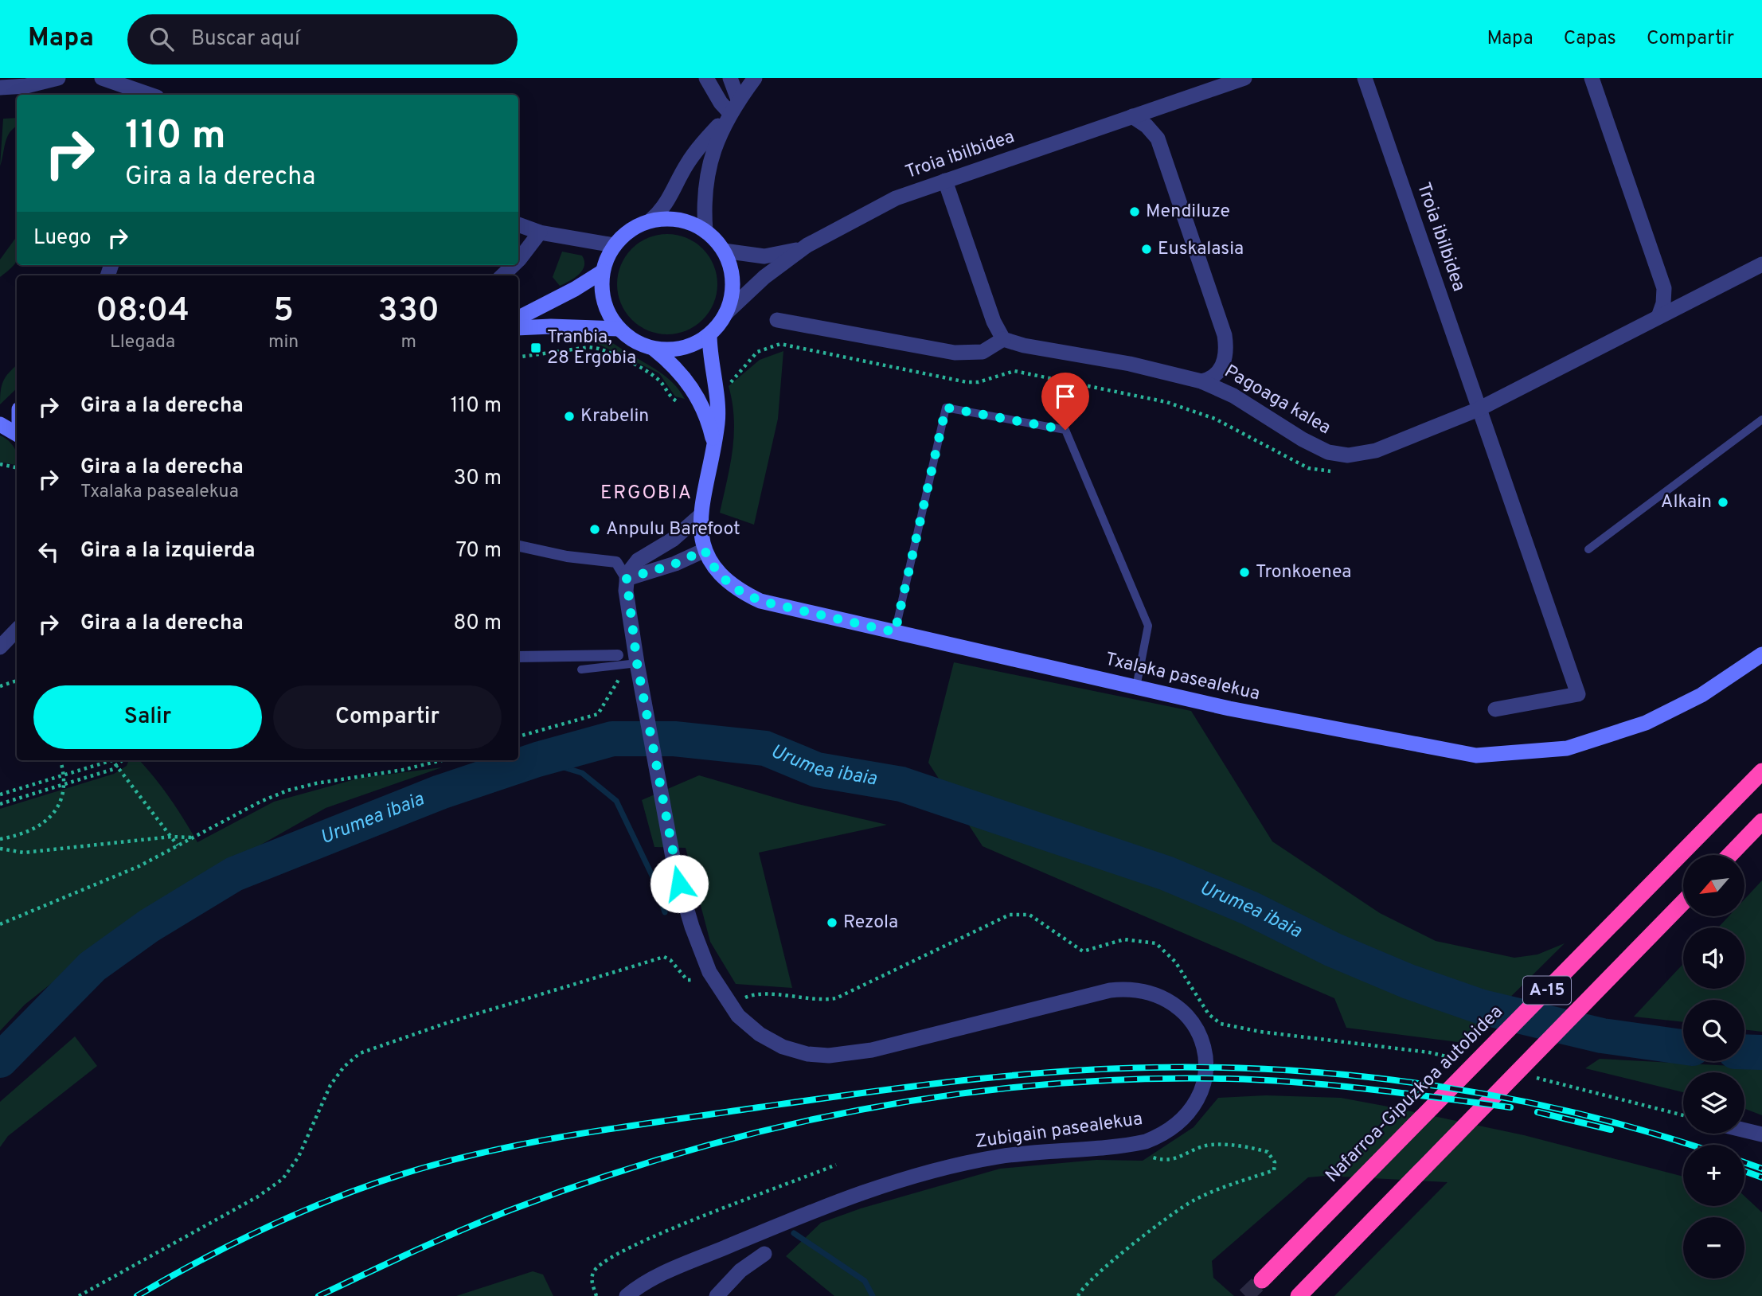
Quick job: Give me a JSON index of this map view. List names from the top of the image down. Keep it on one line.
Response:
{"streets":{"highway":["A-15","Nafarroa-Gipuzkoa autobidea"],"main road":["Txalaka pasealekua"],"street":["Troia ibilbidea","Pagoaga kalea","Zubigain pasealekua"]},"crossings":[["Troia ibilbidea","Pagoaga kalea"],["Troia ibilbidea","Txalaka pasealekua"]],"districts":["ERGOBIA"],"water":["Urumea ibaia"],"places":{"other":["Mendiluze","Euskalasia","Krabelin","Alkain","Anpulu Barefoot","Tronkoenea","Rezola"],"transit":["Tranbia, 28 Ergobia"]},"north":"bottom left","page":{"header":"Mapa","search":"Buscar aquí","nav":["Mapa","Capas","Compartir"],"turn":["110 m","Gira a la derecha"],"then":"Luego","eta":["08:04","Llegada","5","min","330","m"],"list":[{"name":"Gira a la derecha","value":"110 m"},{"name":"Gira a la derecha","note":"Txalaka pasealekua","value":"30 m"},{"name":"Gira a la izquierda","value":"70 m"},{"name":"Gira a la derecha","value":"80 m"}],"buttons":["Salir","Compartir"],"map_buttons":["+","−"]}}
